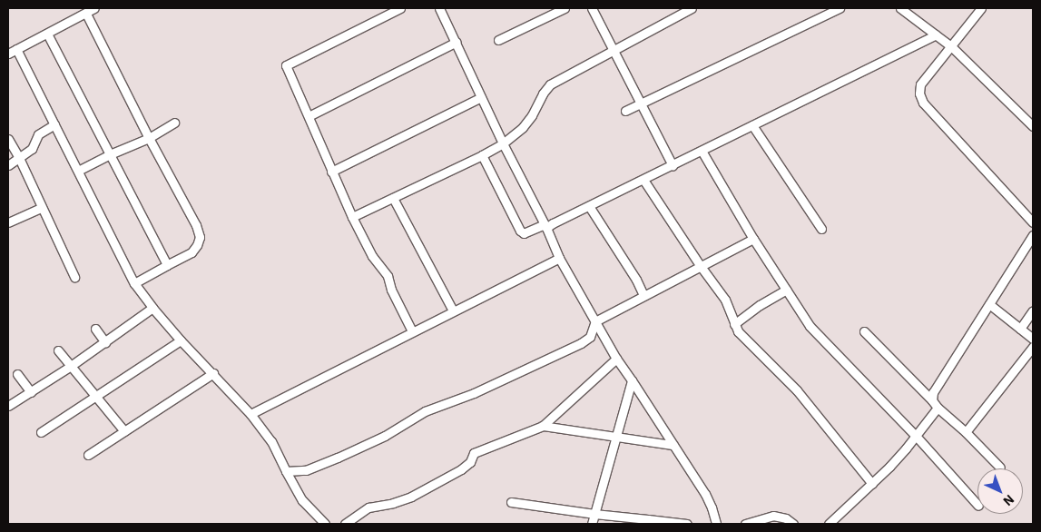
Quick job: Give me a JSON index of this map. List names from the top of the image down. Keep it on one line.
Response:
{"north":"bottom right"}
